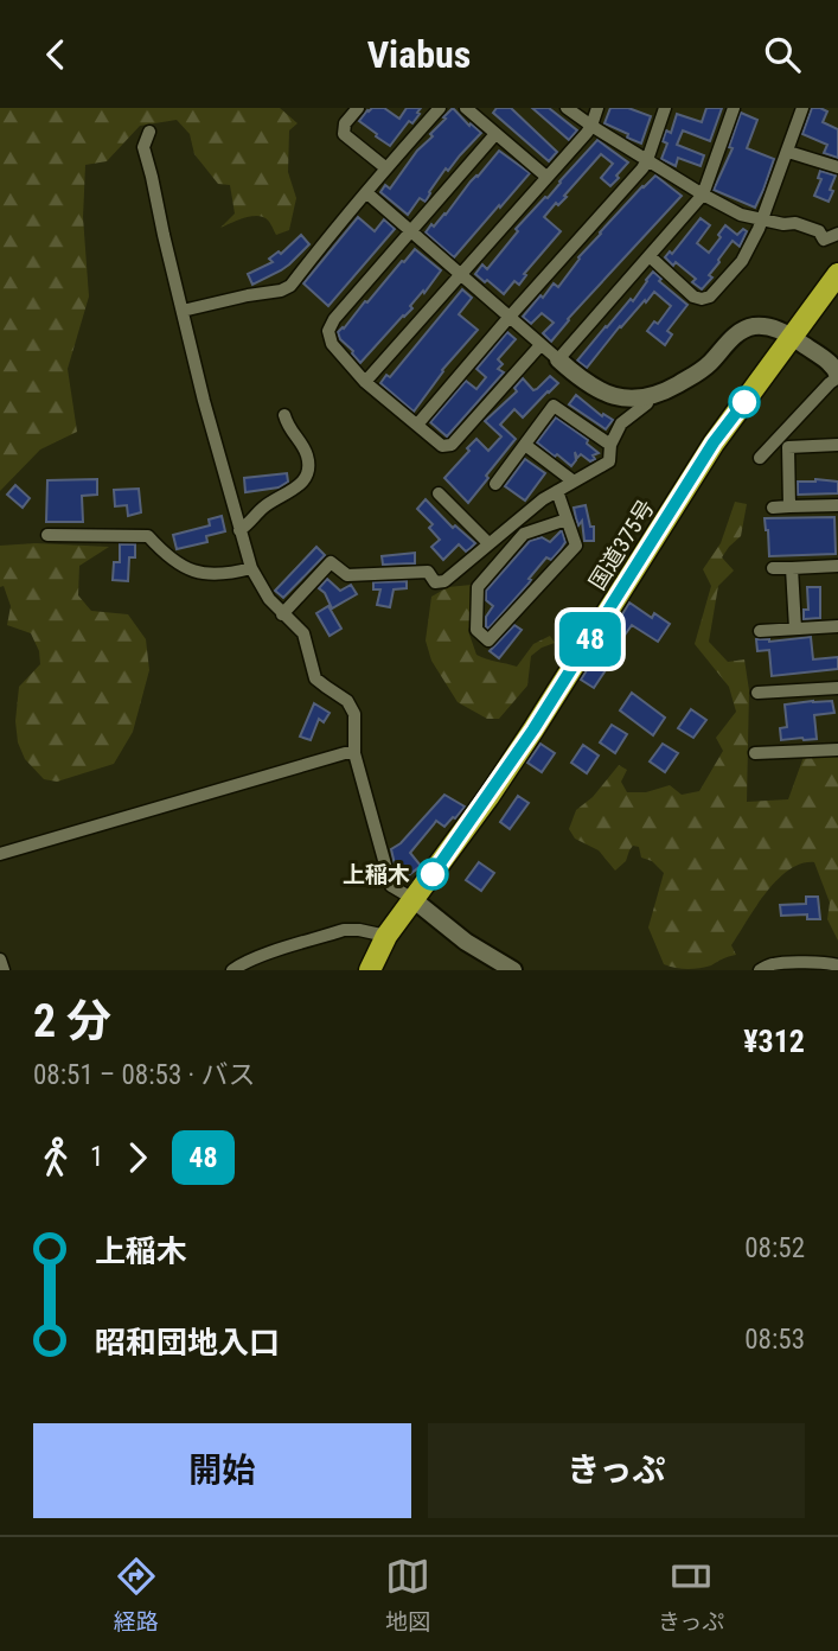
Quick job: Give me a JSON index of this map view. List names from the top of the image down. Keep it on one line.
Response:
{"streets":{"highway":["国道375号"]},"places":["上稲木"],"lines":["bus line 48"],"page":{"header":"Viabus","on_map":"48","heading":["2 分","08:51 – 08:53 · バス","¥312"],"legs":["1","48"],"list":[{"name":"上稲木","value":"08:52"},{"name":"昭和団地入口","value":"08:53"}],"buttons":["開始","きっぷ"],"tabs":["経路","地図","きっぷ"]}}
